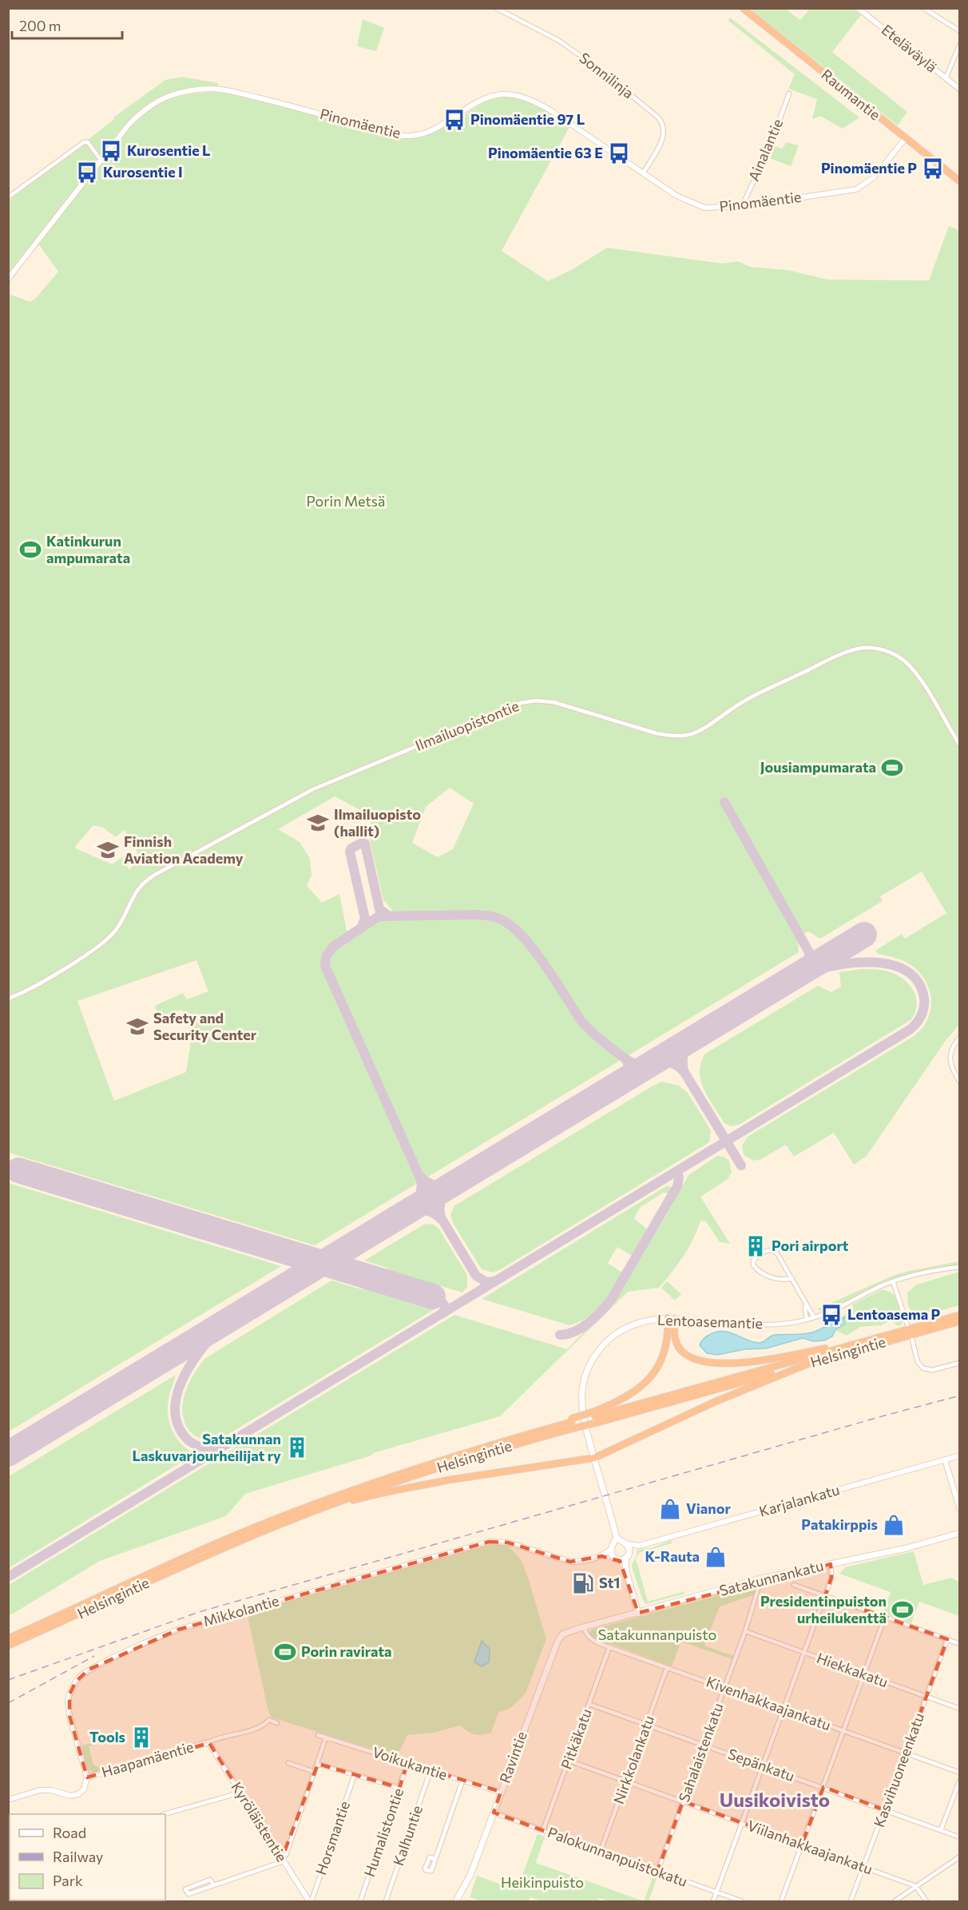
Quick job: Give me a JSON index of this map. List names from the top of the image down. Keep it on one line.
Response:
{"streets":{"highway":["Raumantie","Helsingintie"],"main road":["Lentoasemantie","Satakunnankatu","Ravintie"],"street":["Eteläväylä","Sonnilinja","Pinomäentie","Ainalantie","Ilmailuopistontie","Karjalankatu","Mikkolantie","Hiekkakatu","Kivenhakkaajankatu","Pitkäkatu","Sahalaistenkatu","Haapamäentie","Nirkkolankatu","Voikukantie","Sepänkatu","Kasvihuoneenkatu","Kyröläistentie","Humalistontie","Kalhuntie","Horsmantie","Viilanhakkaajankatu","Palokunnanpuistokatu"]},"crossings":[["Sonnilinja","Pinomäentie"],["Raumantie","Pinomäentie"],["Pinomäentie","Ainalantie"],["Satakunnankatu","Kivenhakkaajankatu"],["Satakunnankatu","Sahalaistenkatu"],["Satakunnankatu","Ravintie"],["Mikkolantie","Haapamäentie"],["Hiekkakatu","Sahalaistenkatu"],["Hiekkakatu","Kasvihuoneenkatu"],["Kivenhakkaajankatu","Pitkäkatu"],["Kivenhakkaajankatu","Sahalaistenkatu"],["Kivenhakkaajankatu","Ravintie"],["Kivenhakkaajankatu","Nirkkolankatu"],["Kivenhakkaajankatu","Kasvihuoneenkatu"],["Pitkäkatu","Sepänkatu"],["Pitkäkatu","Viilanhakkaajankatu"],["Pitkäkatu","Palokunnanpuistokatu"],["Sahalaistenkatu","Sepänkatu"],["Sahalaistenkatu","Viilanhakkaajankatu"],["Sahalaistenkatu","Palokunnanpuistokatu"],["Ravintie","Voikukantie"],["Ravintie","Palokunnanpuistokatu"],["Haapamäentie","Kyröläistentie"],["Nirkkolankatu","Sepänkatu"],["Nirkkolankatu","Viilanhakkaajankatu"],["Nirkkolankatu","Palokunnanpuistokatu"],["Voikukantie","Humalistontie"],["Voikukantie","Kalhuntie"],["Sepänkatu","Kasvihuoneenkatu"],["Kasvihuoneenkatu","Viilanhakkaajankatu"],["Kyröläistentie","Horsmantie"]],"districts":["Uusikoivisto"],"parks":["Porin Metsä","Satakunnanpuisto","Heikinpuisto"],"places":{"bus stop":["Pinomäentie 97 L","Kurosentie L","Pinomäentie 63 E","Pinomäentie P","Kurosentie I","Lentoasema P"],"sports":["Katinkurun ampumarata","Jousiampumarata","Presidentinpuiston urheilukenttä","Porin ravirata"],"school or university":["Ilmailuopisto (hallit)","Finnish Aviation Academy","Safety and Security Center"],"building":["Pori airport","Satakunnan Laskuvarjourheilijat ry","Tools"],"shop":["Vianor","Patakirppis","K-Rauta"],"fuel station":["St1"]},"legend":["Road","Railway","Park"],"scale_bar":"200 m"}
